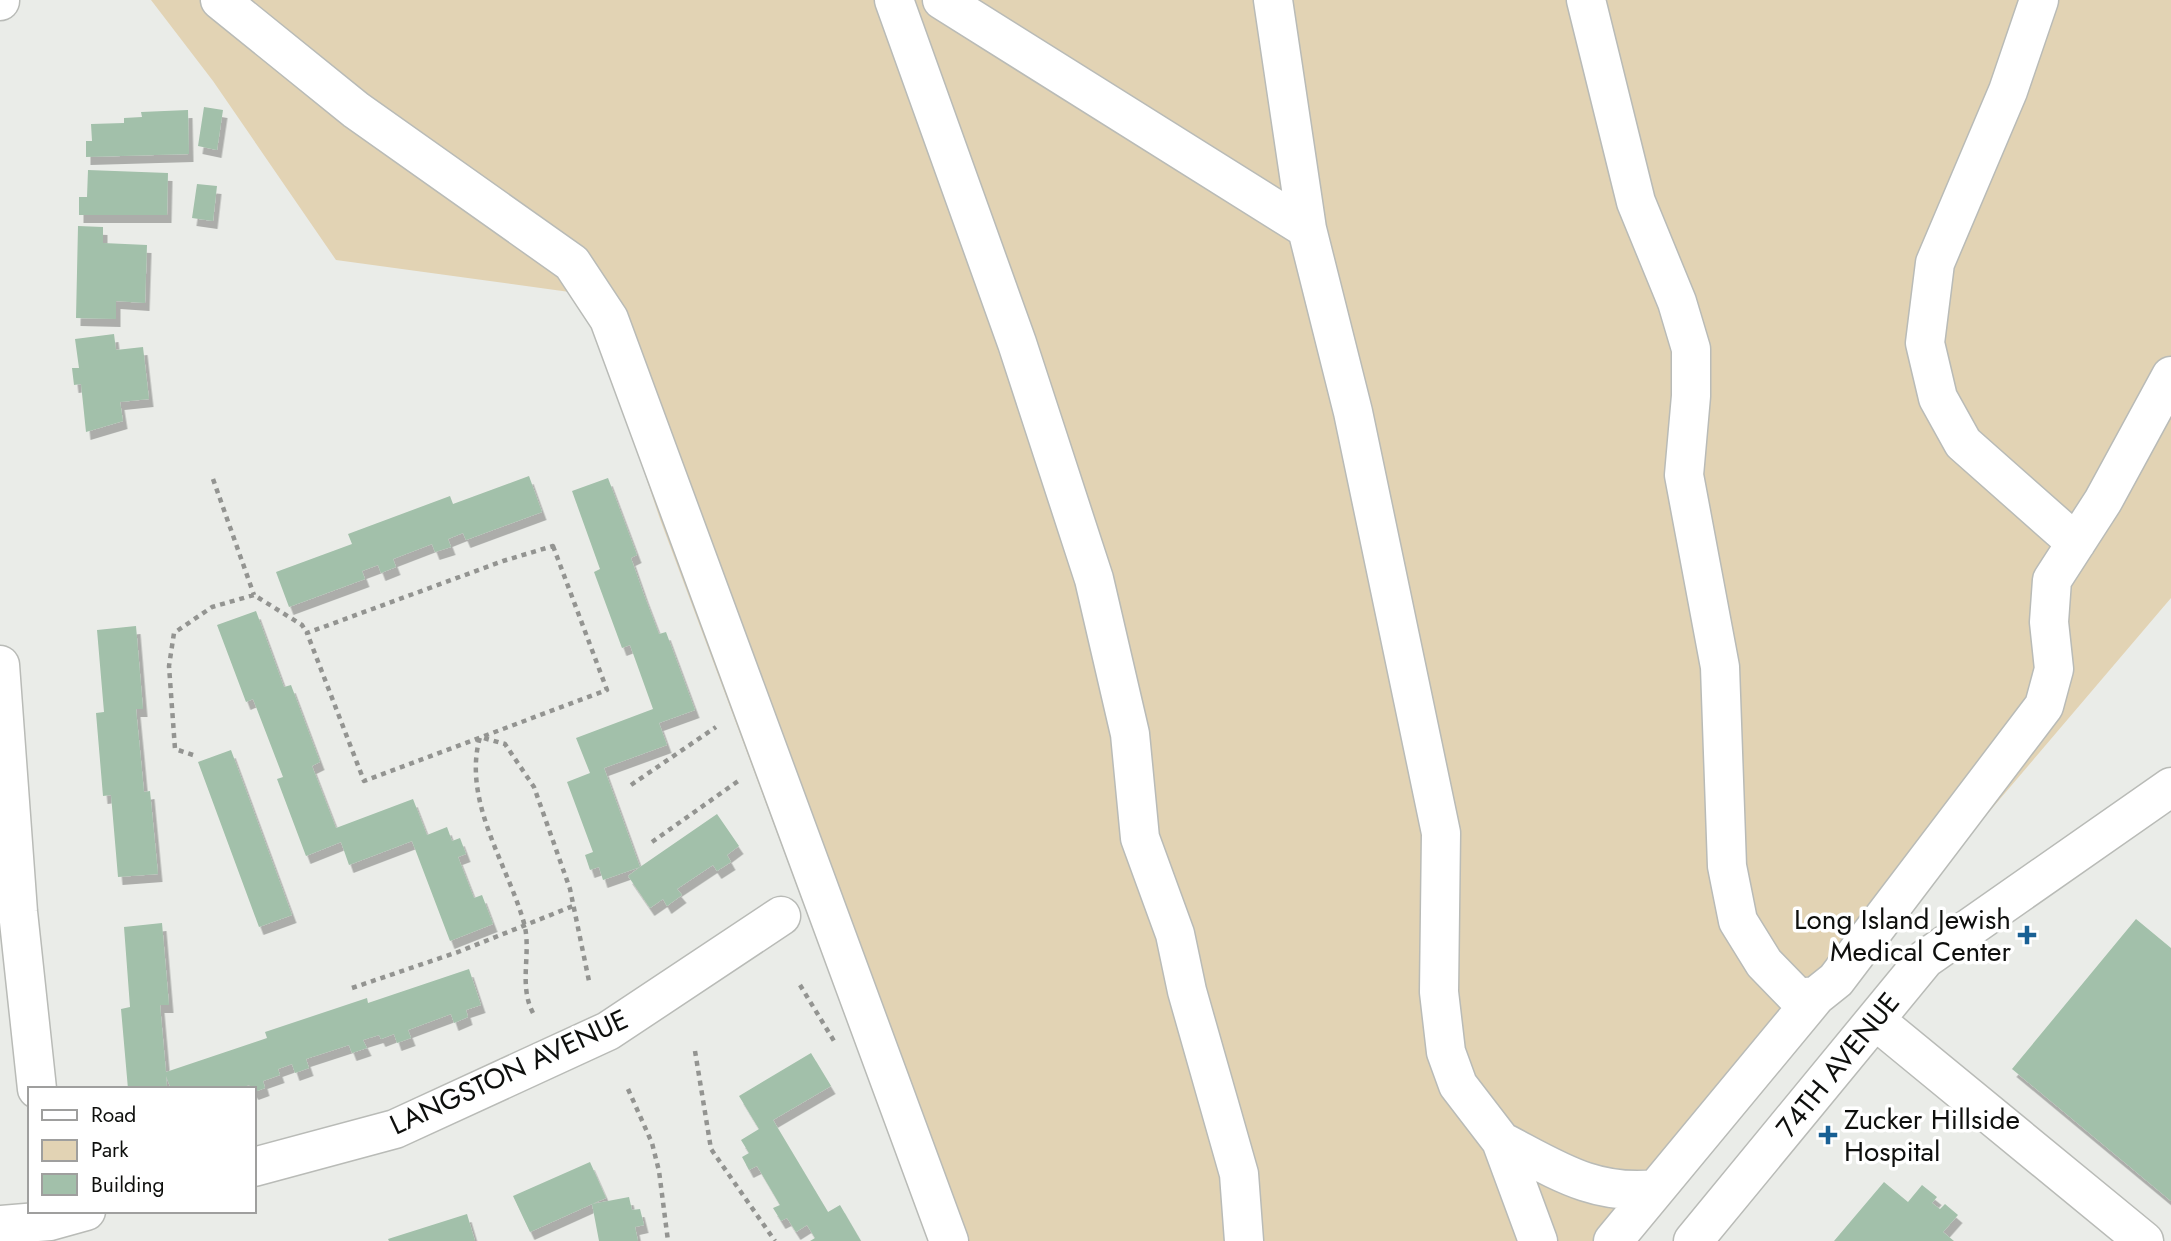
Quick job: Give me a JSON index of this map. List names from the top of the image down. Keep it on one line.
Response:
{"streets":{"street":["74TH AVENUE","LANGSTON AVENUE"]},"places":{"health":["Long Island Jewish Medical Center","Zucker Hillside Hospital"]},"legend":["Road","Park","Building"]}
